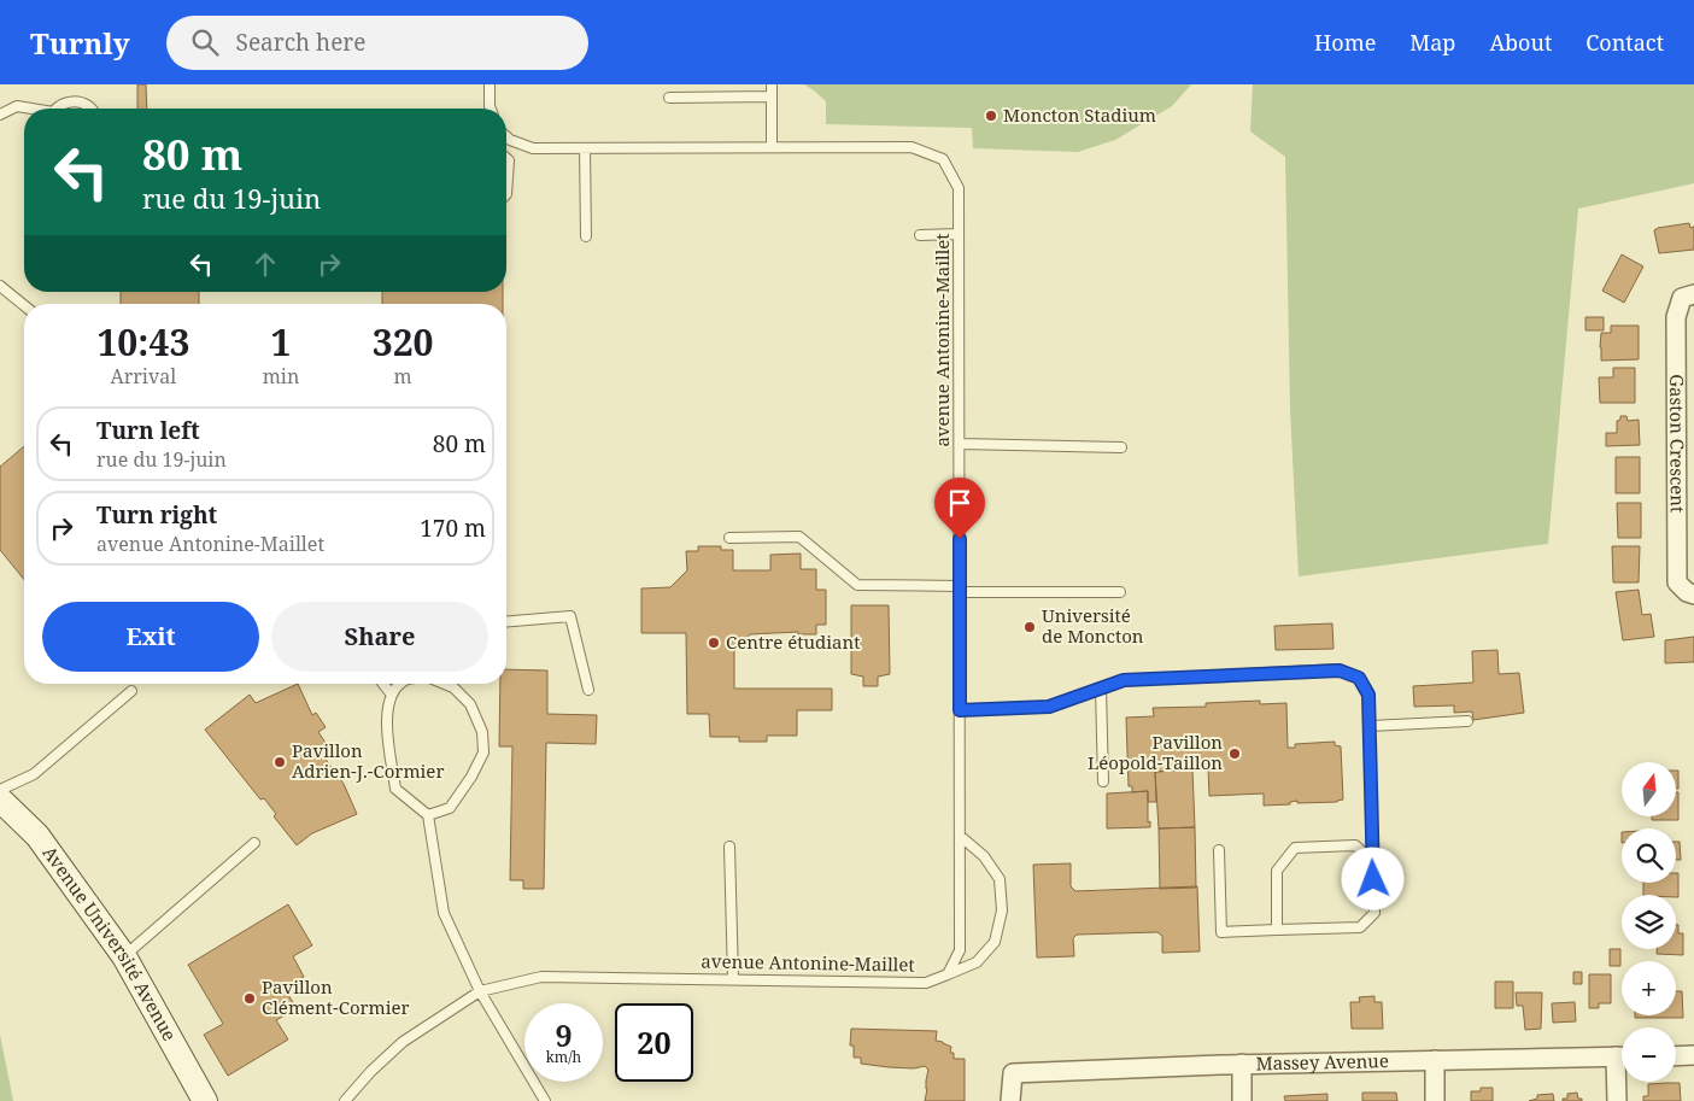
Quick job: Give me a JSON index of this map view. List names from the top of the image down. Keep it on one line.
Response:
{"streets":{"street":["Gaston Crescent","Avenue Université Avenue","Massey Avenue"],"lane":["avenue Antonine-Maillet"]},"places":["Moncton Stadium","Université de Moncton","Centre étudiant","Pavillon Léopold-Taillon","Pavillon Adrien-J.-Cormier","Pavillon Clément-Cormier"],"north":"top","page":{"header":"Turnly","search":"Search here","nav":["Home","Map","About","Contact"],"turn":["80 m","rue du 19-juin"],"eta":["10:43","Arrival","1","min","320","m"],"list":[{"name":"Turn left","note":"rue du 19-juin","value":"80 m"},{"name":"Turn right","note":"avenue Antonine-Maillet","value":"170 m"}],"buttons":["Exit","Share"],"map_buttons":["+","−"],"speed":"9 km/h","limit":"20"}}
